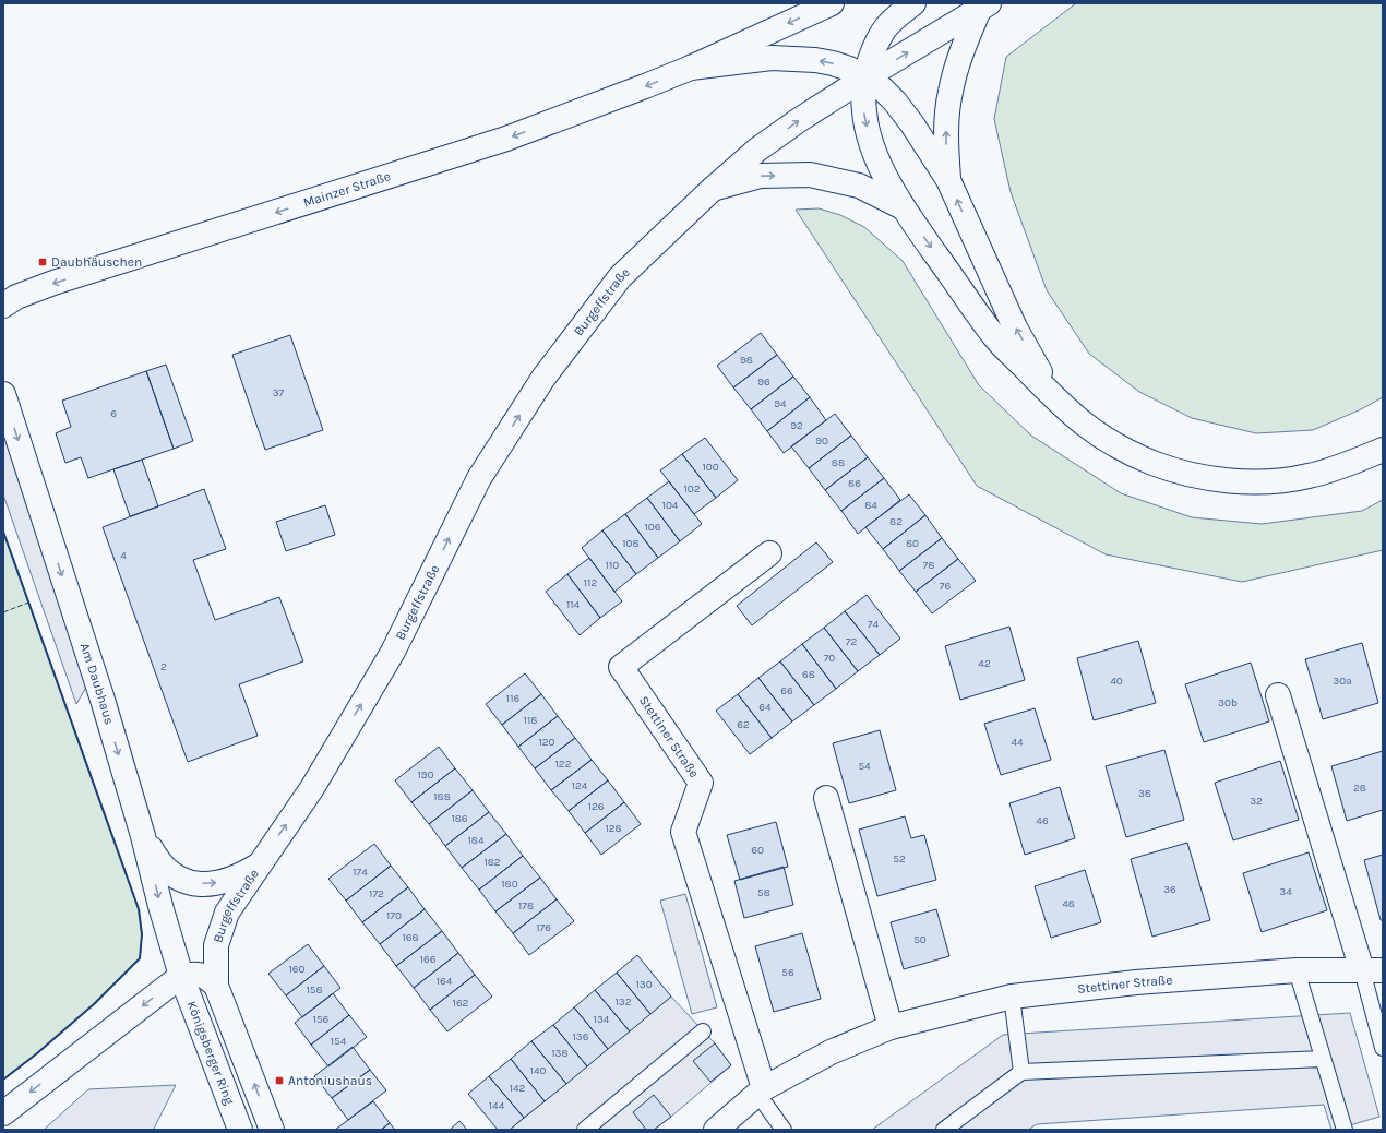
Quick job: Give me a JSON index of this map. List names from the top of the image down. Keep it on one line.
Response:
{"streets":{"main road":["Mainzer Straße","Burgeffstraße","Am Daubhaus","Stettiner Straße","Königsberger Ring"]},"crossings":[["Am Daubhaus","Königsberger Ring"]],"one_way":["Mainzer Straße","Burgeffstraße","Am Daubhaus"],"places":{"transit":["Daubhäuschen","Antoniushaus"]},"house_numbers":["98","96","37","94","6","92","90","88","100","86","102","104","84","82","106","108","80","4","110","78","112","76","114","74","72","70","42","2","68","40","30a","66","116","30b","64","118","62","120","44","122","54","190","124","28","38","188","32","126","186","46","128","184","60","52","182","174","180","36","34","58","172","48","178","170","176","168","50","166","160","56","164","130","158","132","162","156","134","136","154","138","140","142","144"]}
